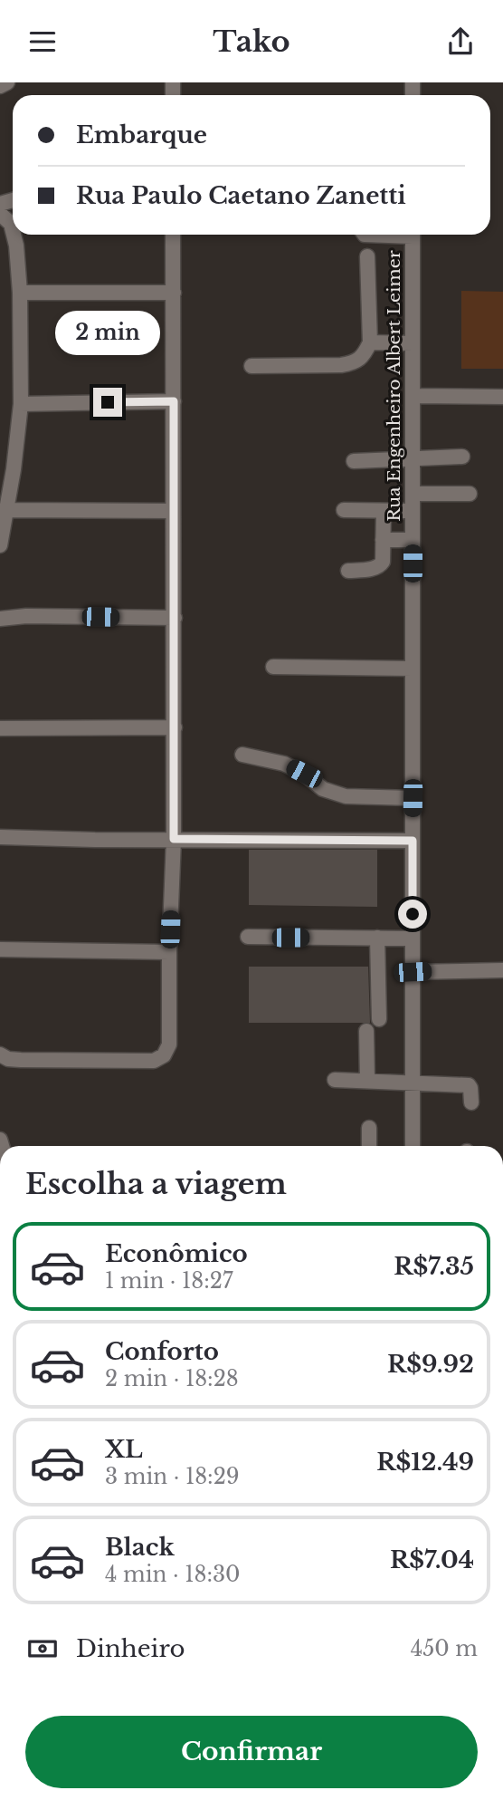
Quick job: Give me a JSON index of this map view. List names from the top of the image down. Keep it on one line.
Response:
{"streets":{"street":["Rua Engenheiro Albert Leimer"]},"page":{"header":"Tako","banner":["Embarque","Rua Paulo Caetano Zanetti"],"bubble":"2 min","heading":"Escolha a viagem","list":[{"name":"Econômico","note":"1 min · 18:27","value":"R$7.35"},{"name":"Conforto","note":"2 min · 18:28","value":"R$9.92"},{"name":"XL","note":"3 min · 18:29","value":"R$12.49"},{"name":"Black","note":"4 min · 18:30","value":"R$7.04"}],"pay":["Dinheiro","450 m"],"buttons":"Confirmar"}}
